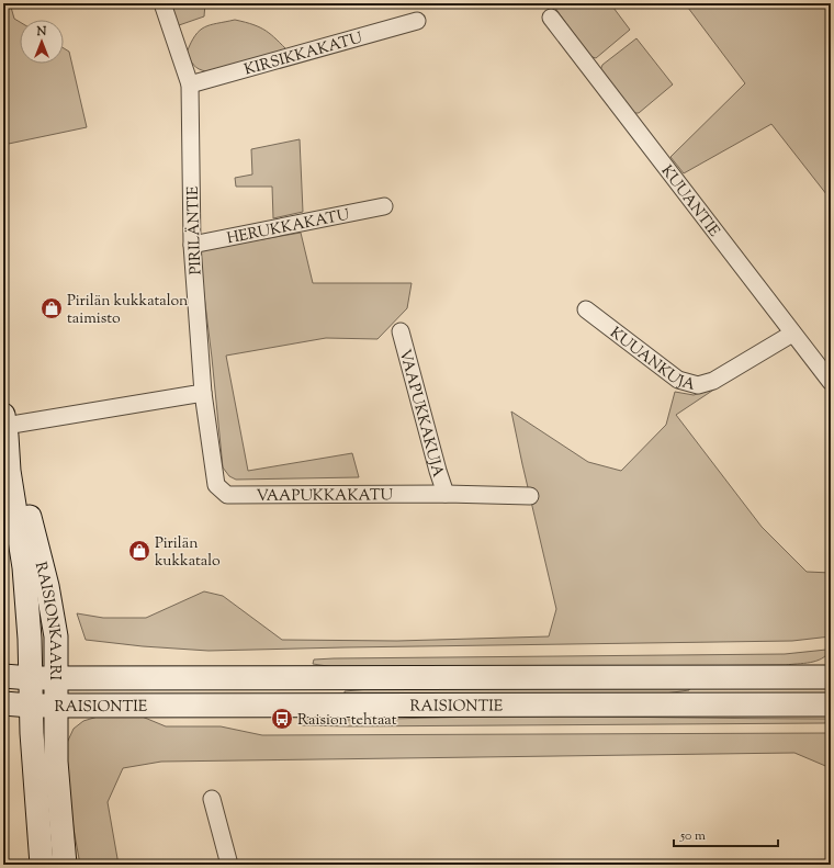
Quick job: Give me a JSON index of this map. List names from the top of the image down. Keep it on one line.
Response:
{"streets":{"main road":["RAISIONKAARI","RAISIONTIE"],"street":["KIRSIKKAKATU","KUUANTIE","HERUKKAKATU","PIRILÄNTIE","KUUANKUJA","VAAPUKKAKUJA","VAAPUKKAKATU"]},"crossings":[["KIRSIKKAKATU","PIRILÄNTIE"],["KUUANTIE","KUUANKUJA"],["HERUKKAKATU","PIRILÄNTIE"],["PIRILÄNTIE","VAAPUKKAKATU"],["VAAPUKKAKUJA","VAAPUKKAKATU"],["RAISIONKAARI","RAISIONTIE"]],"places":{"shop":["Pirilän kukkatalon taimisto","Pirilän kukkatalo"],"bus stop":["Raision tehtaat"]},"scale_bar":"50 m","north":"top"}
